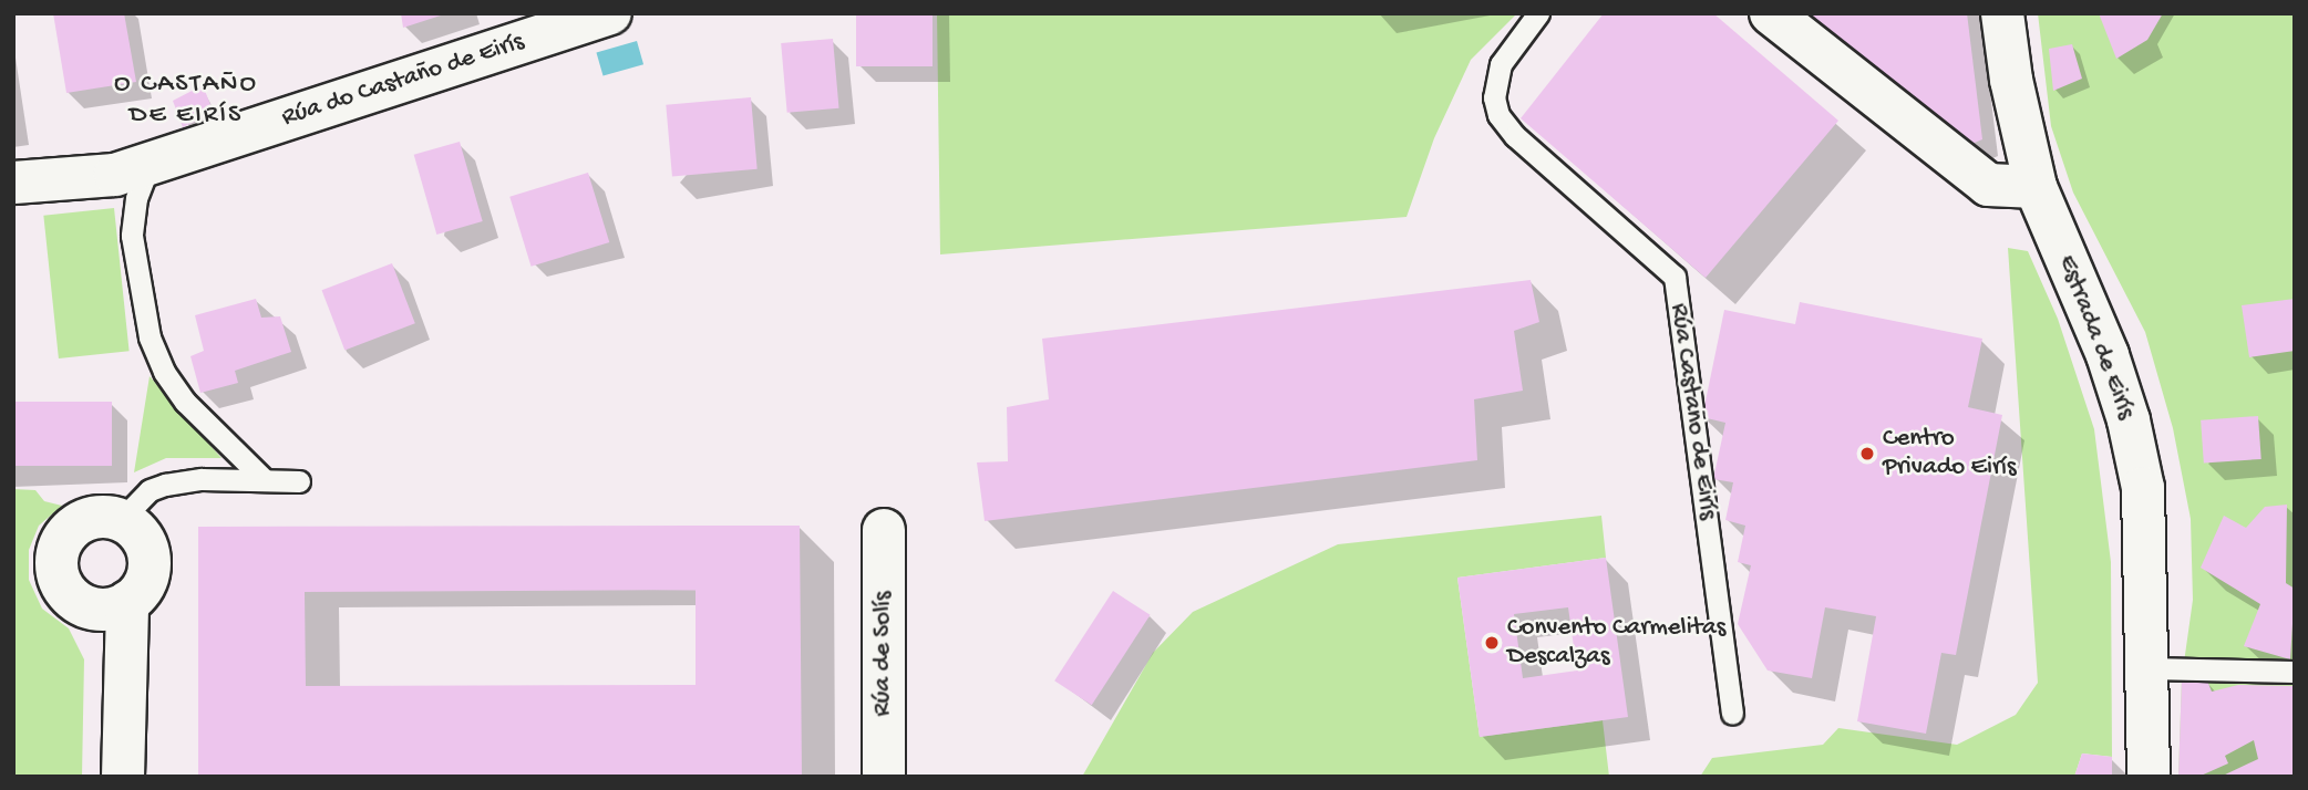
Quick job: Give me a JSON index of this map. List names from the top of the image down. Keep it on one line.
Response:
{"streets":{"street":["Rúa do Castaño de Eirís","Estrada de Eirís","Rúa de Solís"],"lane":["Rúa Castaño de Eirís"]},"districts":["O CASTAÑO DE EIRÍS"],"places":["Centro Privado Eirís","Convento Carmelitas Descalzas"]}
